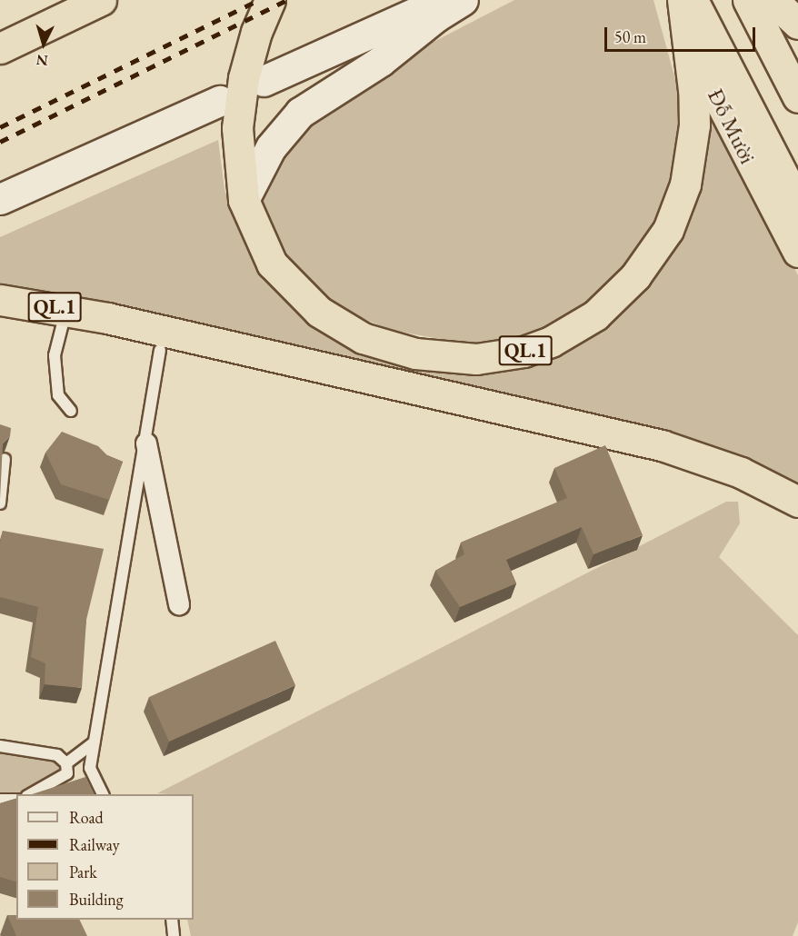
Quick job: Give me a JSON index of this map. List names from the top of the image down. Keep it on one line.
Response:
{"streets":{"highway":["Đỗ Mười","QL.1"]},"crossings":[["Đỗ Mười","QL.1"]],"legend":["Road","Railway","Park","Building"],"scale_bar":"50 m","north":"bottom"}
